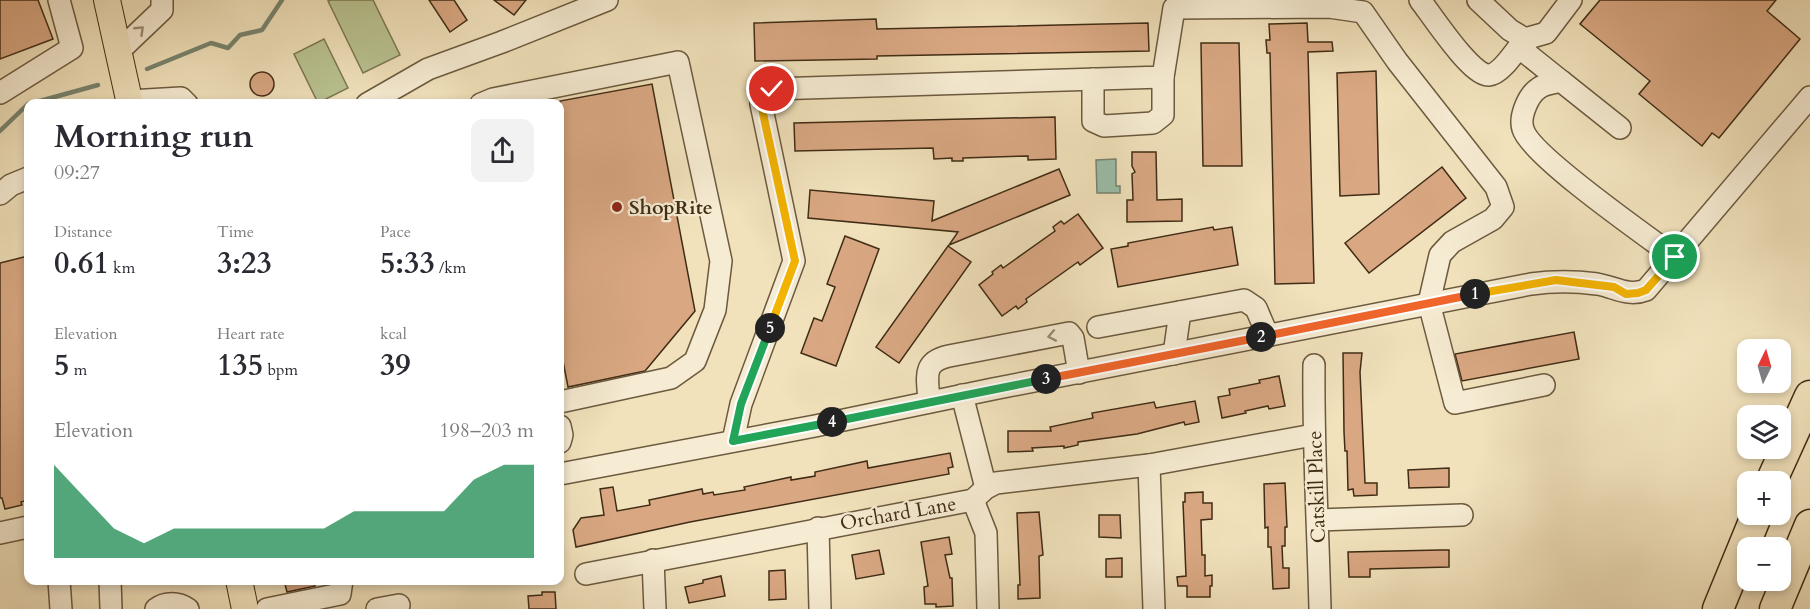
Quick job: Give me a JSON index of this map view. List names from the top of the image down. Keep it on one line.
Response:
{"streets":{"street":["Catskill Place","Orchard Lane"]},"crossings":[["Catskill Place","Orchard Lane"]],"places":["ShopRite"],"north":"top","page":{"heading":["Morning run","09:27"],"stats":[["Distance","0.61 km"],["Time","3:23"],["Pace","5:33 /km"],["Elevation","5 m"],["Heart rate","135 bpm"],["kcal","39"]],"pins":["1","5","2","3","4"],"map_buttons":["+","−"],"chart":["Elevation","198–203 m"]}}
